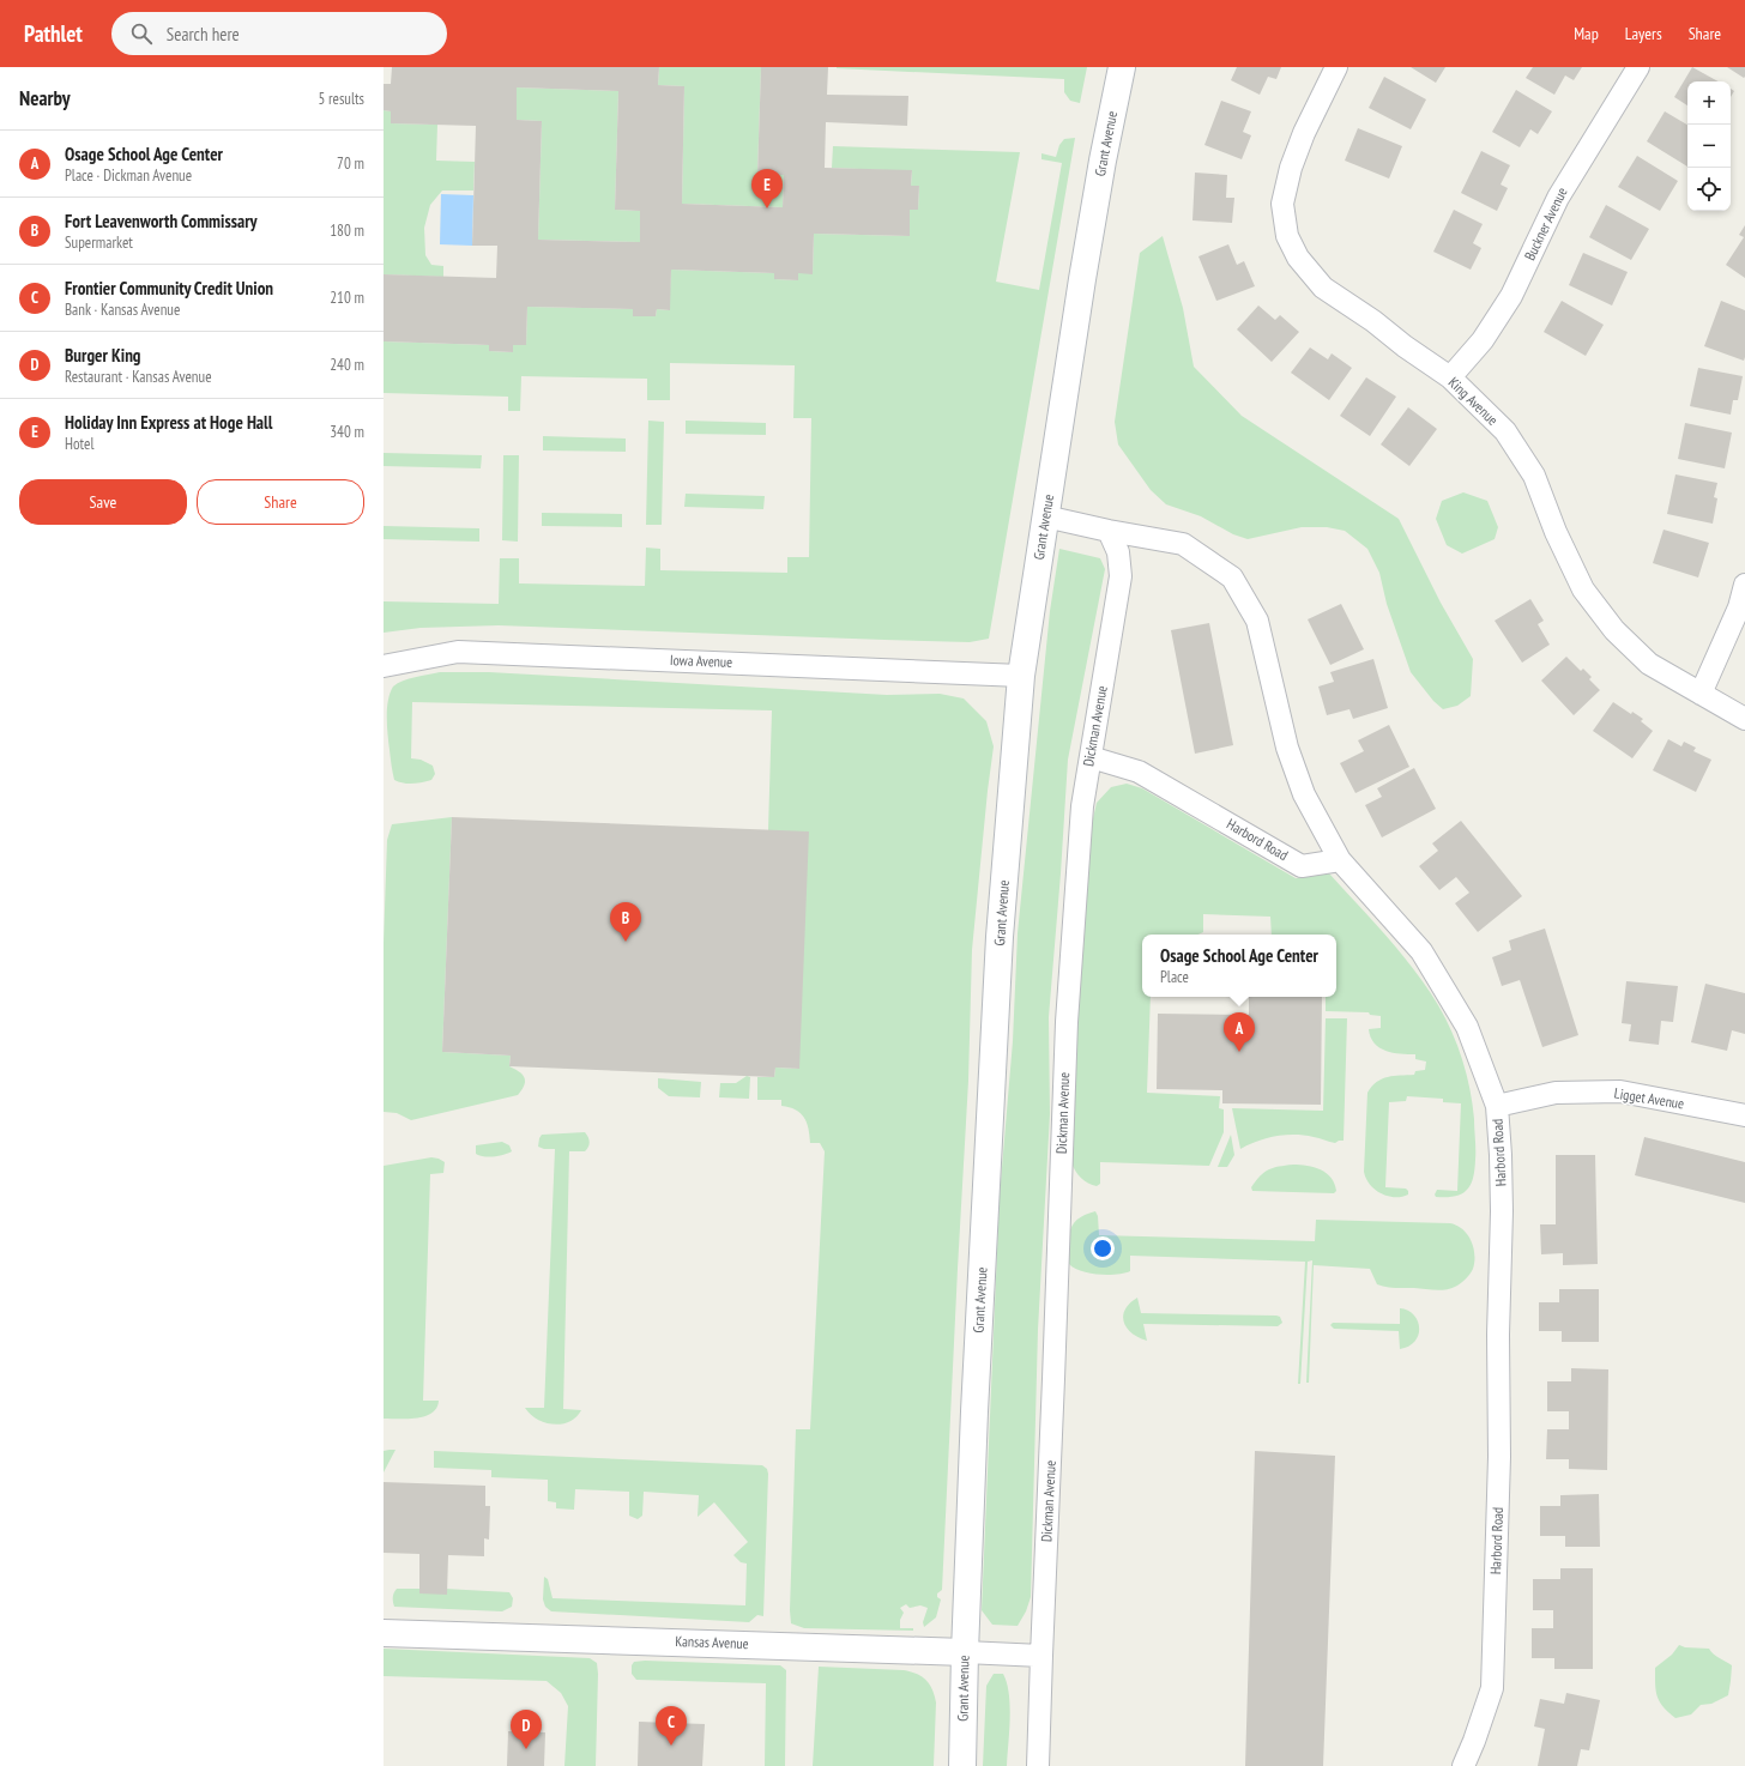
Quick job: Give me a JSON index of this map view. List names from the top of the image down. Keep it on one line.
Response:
{"streets":{"main road":["Grant Avenue","Kansas Avenue"],"street":["Buckner Avenue","King Avenue","Iowa Avenue","Dickman Avenue","Harbord Road","Ligget Avenue"]},"crossings":[["Grant Avenue","Iowa Avenue"],["Grant Avenue","Kansas Avenue"],["Buckner Avenue","King Avenue"],["Dickman Avenue","Harbord Road"],["Dickman Avenue","Kansas Avenue"],["Harbord Road","Ligget Avenue"]],"page":{"header":"Pathlet","search":"Search here","nav":["Map","Layers","Share"],"heading":["Nearby","5 results"],"map_buttons":["+","−"],"list":[{"mark":"A","name":"Osage School Age Center","note":"Place · Dickman Avenue","value":"70 m"},{"mark":"B","name":"Fort Leavenworth Commissary","note":"Supermarket","value":"180 m"},{"mark":"C","name":"Frontier Community Credit Union","note":"Bank · Kansas Avenue","value":"210 m"},{"mark":"D","name":"Burger King","note":"Restaurant · Kansas Avenue","value":"240 m"},{"mark":"E","name":"Holiday Inn Express at Hoge Hall","note":"Hotel","value":"340 m"}],"pins":["E","B","A","C","D"],"buttons":["Save","Share"],"popup":["Osage School Age Center","Place"]}}
